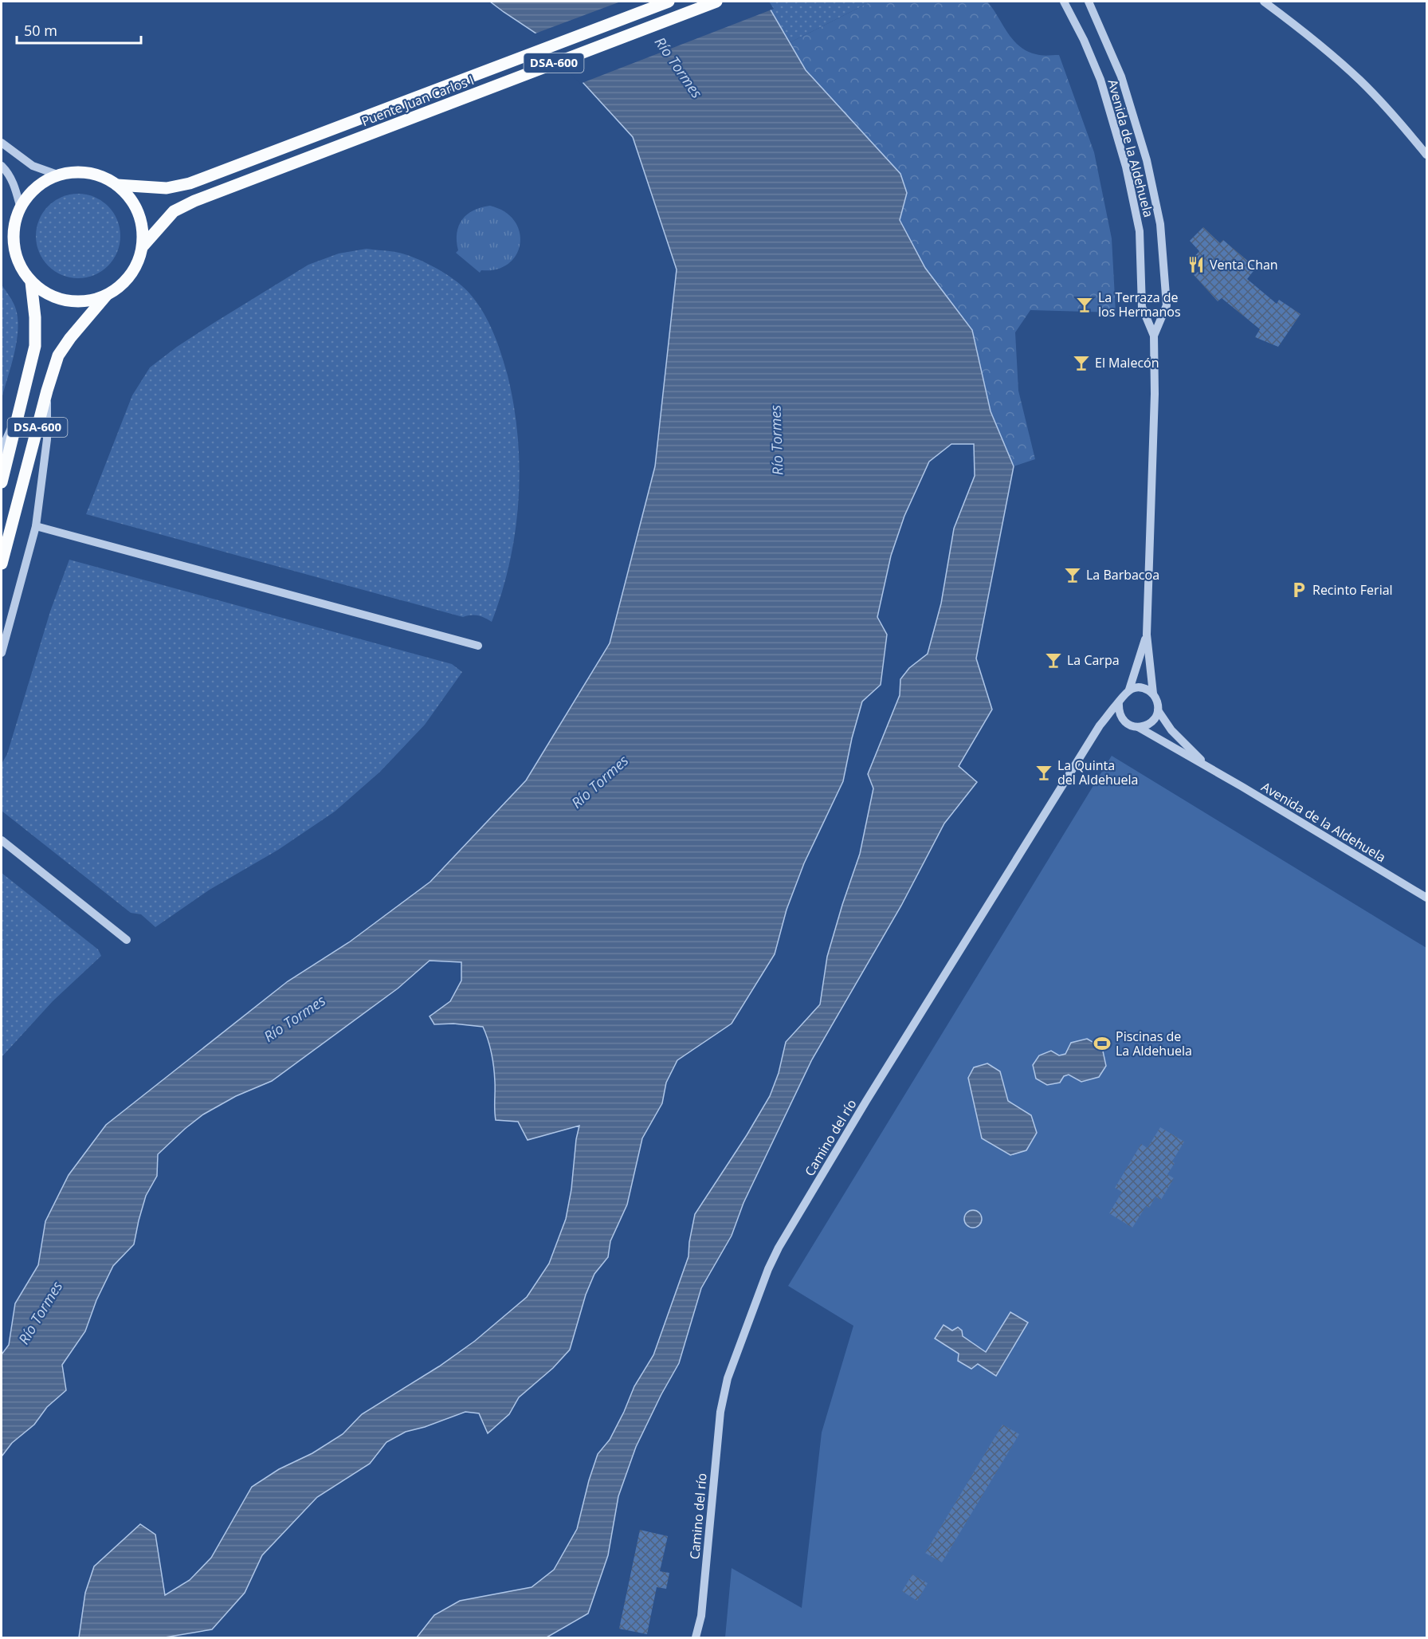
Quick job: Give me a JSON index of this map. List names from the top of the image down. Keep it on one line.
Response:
{"streets":{"main road":["DSA-600","Puente Juan Carlos I"],"street":["Avenida de la Aldehuela","Camino del río"]},"crossings":[["DSA-600","Puente Juan Carlos I"],["Avenida de la Aldehuela","Camino del río"]],"water":["Río Tormes"],"places":{"restaurant":["Venta Chan"],"bar":["La Terraza de los Hermanos","El Malecón","La Barbacoa","La Carpa","La Quinta del Aldehuela"],"parking":["Recinto Ferial"],"sports":["Piscinas de La Aldehuela"]},"scale_bar":"50 m"}
